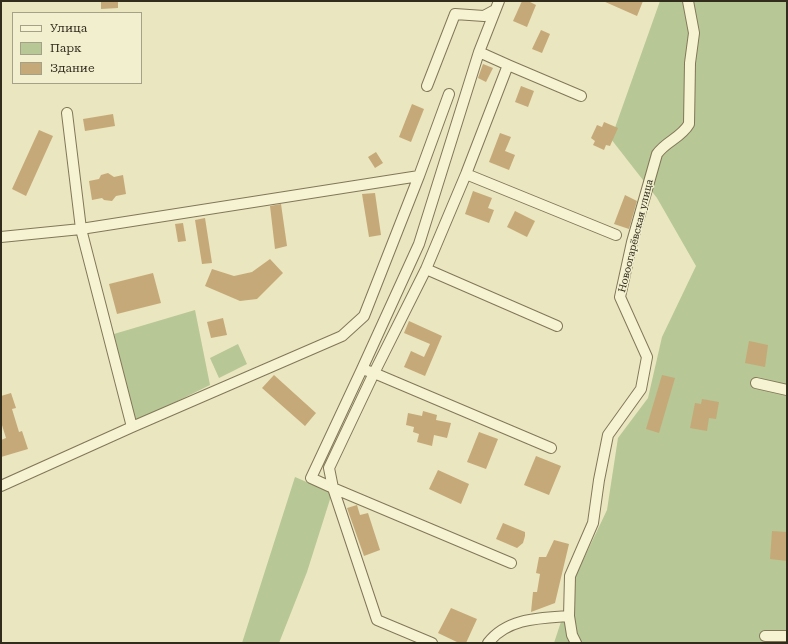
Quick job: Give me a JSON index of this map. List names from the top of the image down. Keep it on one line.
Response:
{"streets":{"street":["Новоогарёвская улица"]},"legend":["Улица","Парк","Здание"]}
